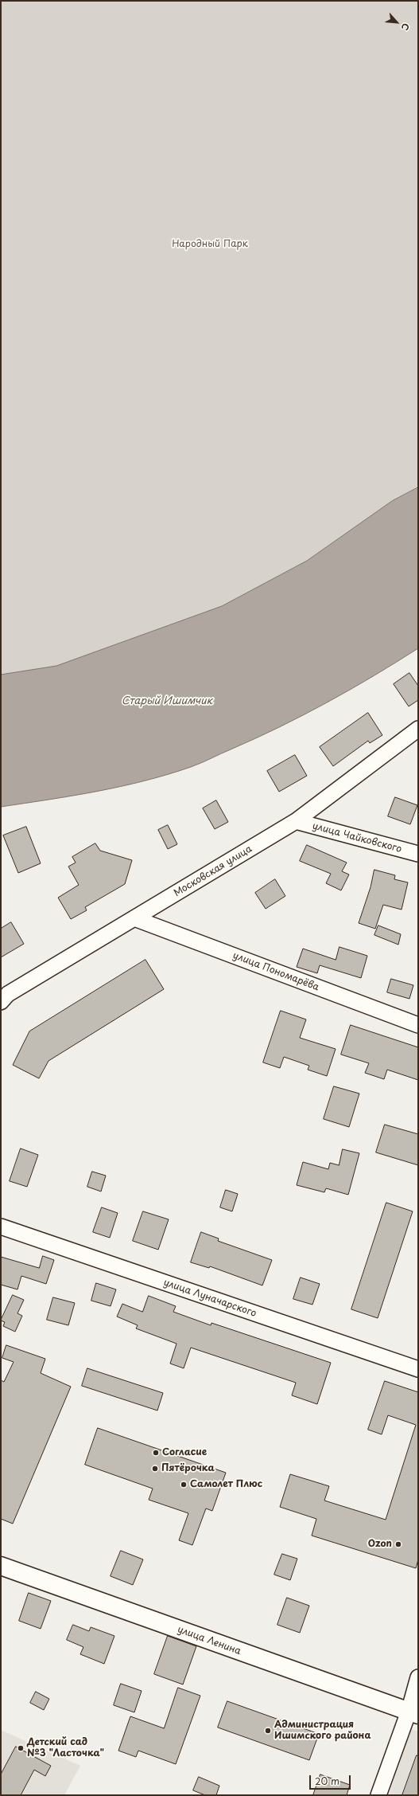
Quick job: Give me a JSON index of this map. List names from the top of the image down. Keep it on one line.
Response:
{"streets":{"street":["улица Чайковского","Московская улица","улица Пономарёва","улица Луначарского","улица Ленина"]},"crossings":[["улица Чайковского","Московская улица"],["Московская улица","улица Пономарёва"]],"water":["Старый Ишимчик"],"parks":["Народный Парк"],"places":["Согласие","Пятёрочка","Самолет Плюс","Ozon","Администрация Ишимского района","Детский сад №3 \"Ласточка\""],"scale_bar":"20 m","north":"bottom right"}
